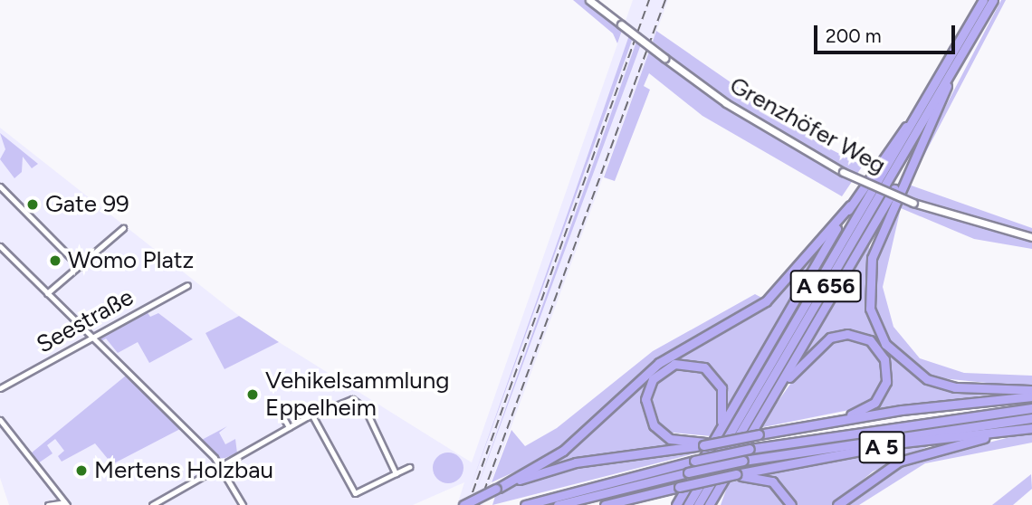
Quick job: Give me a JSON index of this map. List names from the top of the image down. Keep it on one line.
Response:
{"streets":{"highway":["A 656","A 5"],"main road":["Grenzhöfer Weg"],"street":["Seestraße"]},"crossings":[["A 656","A 5"]],"places":["Gate 99","Womo Platz","Vehikelsammlung Eppelheim","Mertens Holzbau"],"scale_bar":"200 m"}
